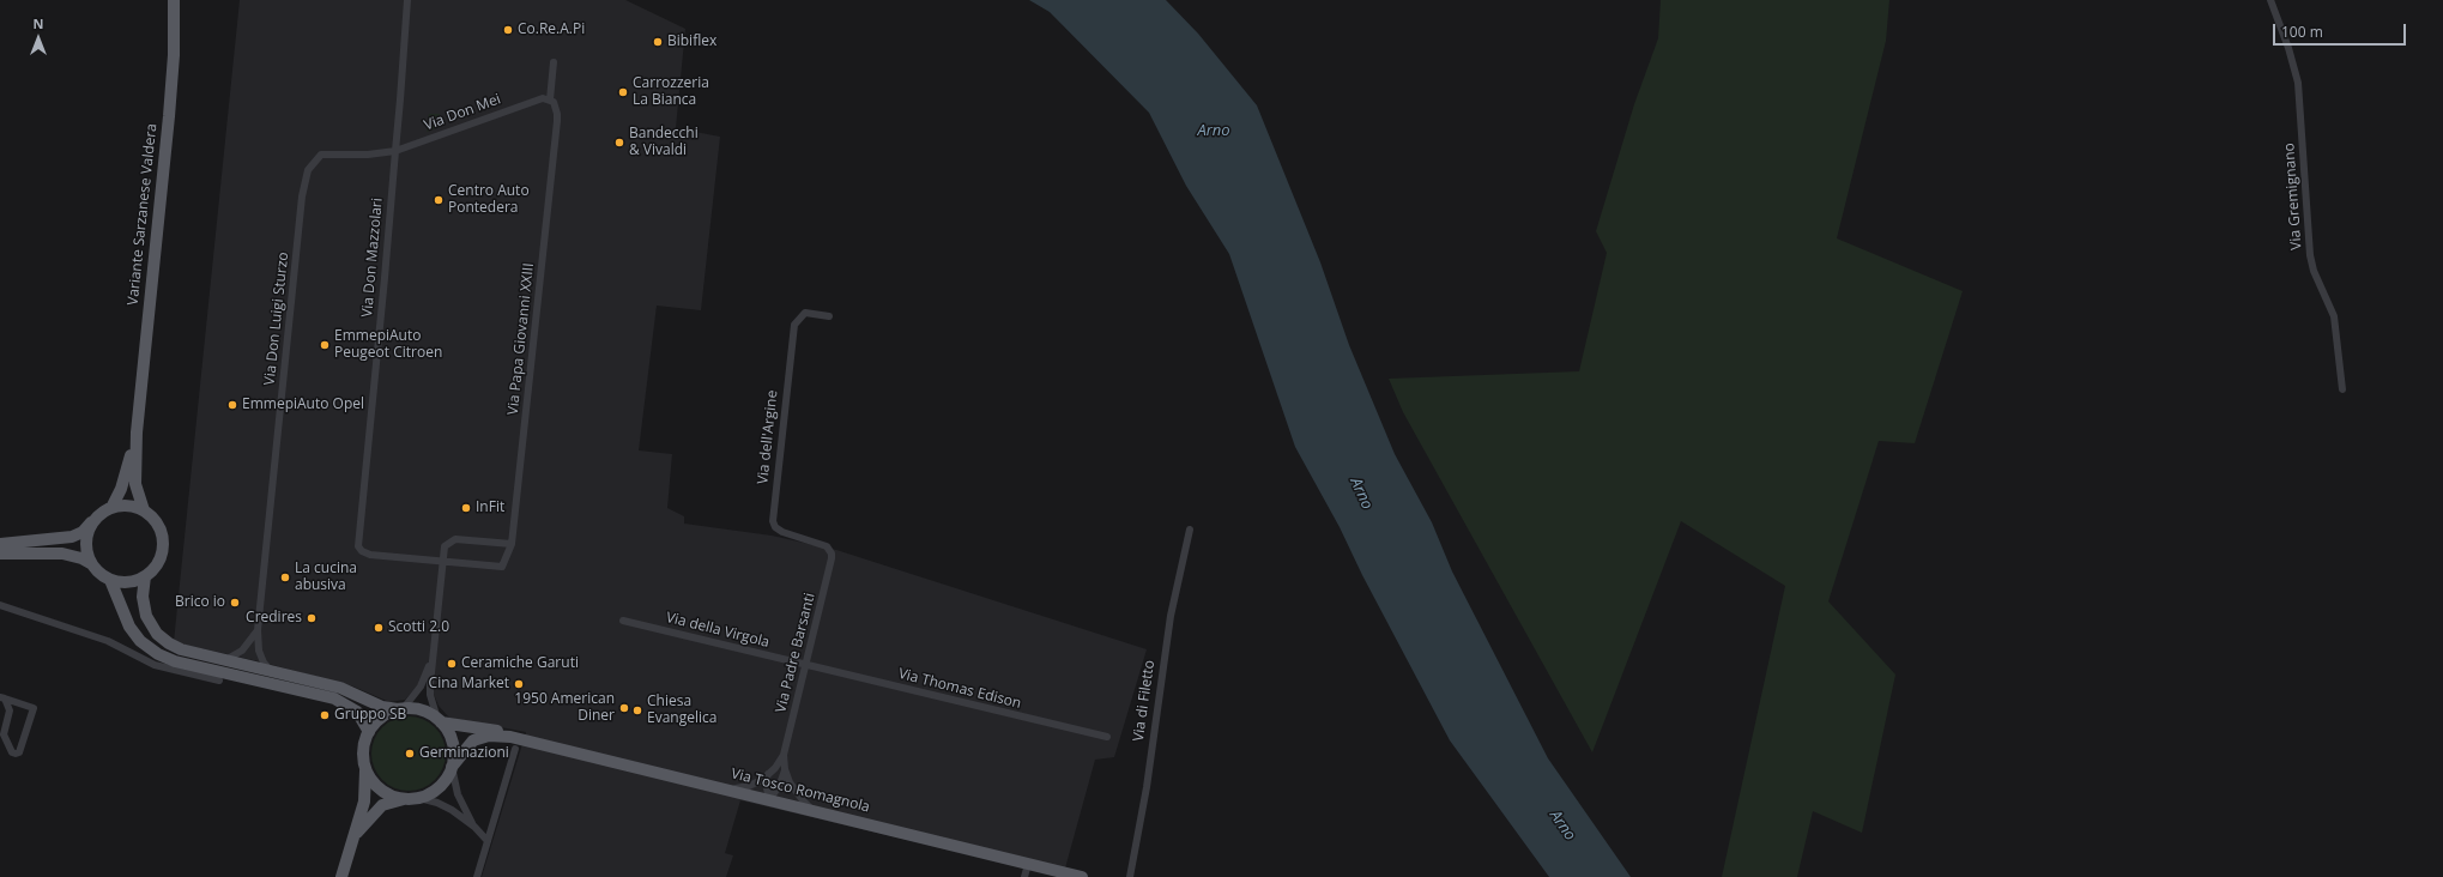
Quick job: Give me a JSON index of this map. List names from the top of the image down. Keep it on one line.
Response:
{"streets":{"main road":["Variante Sarzanese Valdera","Via Tosco Romagnola"],"street":["Via Don Mei","Via Gremignano","Via Don Mazzolari","Via Don Luigi Sturzo","Via Papa Giovanni XXIII","Via dell'Argine","Via della Virgola","Via Padre Barsanti","Via Thomas Edison","Via di Filetto"]},"crossings":[["Via Don Mei","Via Don Mazzolari"],["Via Don Mei","Via Don Luigi Sturzo"],["Via Don Mei","Via Papa Giovanni XXIII"],["Via Don Mazzolari","Via Papa Giovanni XXIII"],["Via dell'Argine","Via Padre Barsanti"],["Via della Virgola","Via Padre Barsanti"],["Via della Virgola","Via Thomas Edison"],["Via Padre Barsanti","Via Thomas Edison"],["Via Padre Barsanti","Via Tosco Romagnola"]],"water":["Arno"],"places":["Co.Re.A.Pi","Bibiflex","Carrozzeria La Bianca","Bandecchi & Vivaldi","Centro Auto Pontedera","EmmepiAuto Peugeot Citroen","EmmepiAuto Opel","InFit","La cucina abusiva","Brico io","Credires","Scotti 2.0","Ceramiche Garuti","Cina Market","1950 American Diner","Chiesa Evangelica","Gruppo SB","Germinazioni"],"scale_bar":"100 m","north":"top"}
